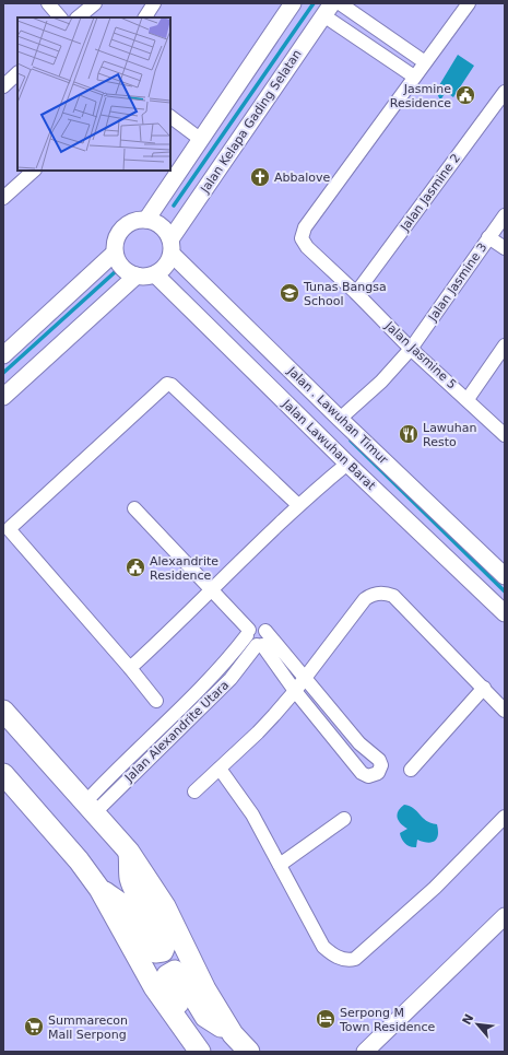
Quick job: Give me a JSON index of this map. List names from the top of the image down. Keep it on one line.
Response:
{"streets":{"street":["Jalan Kelapa Gading Selatan","Jalan Jasmine 2","Jalan Jasmine 3","Jalan Jasmine 5","Jalan . Lawuhan Timur","Jalan Lawuhan Barat","Jalan Alexandrite Utara"]},"crossings":[["Jalan Kelapa Gading Selatan","Jalan . Lawuhan Timur"],["Jalan Kelapa Gading Selatan","Jalan Lawuhan Barat"],["Jalan Jasmine 2","Jalan Jasmine 5"],["Jalan Jasmine 3","Jalan Jasmine 5"],["Jalan Jasmine 3","Jalan . Lawuhan Timur"],["Jalan . Lawuhan Timur","Jalan Lawuhan Barat"]],"places":{"public building":["Jasmine Residence","Alexandrite Residence"],"church":["Abbalove"],"school or university":["Tunas Bangsa School"],"restaurant":["Lawuhan Resto"],"hotel":["Serpong M Town Residence"],"supermarket":["Summarecon Mall Serpong"]},"north":"top left"}
